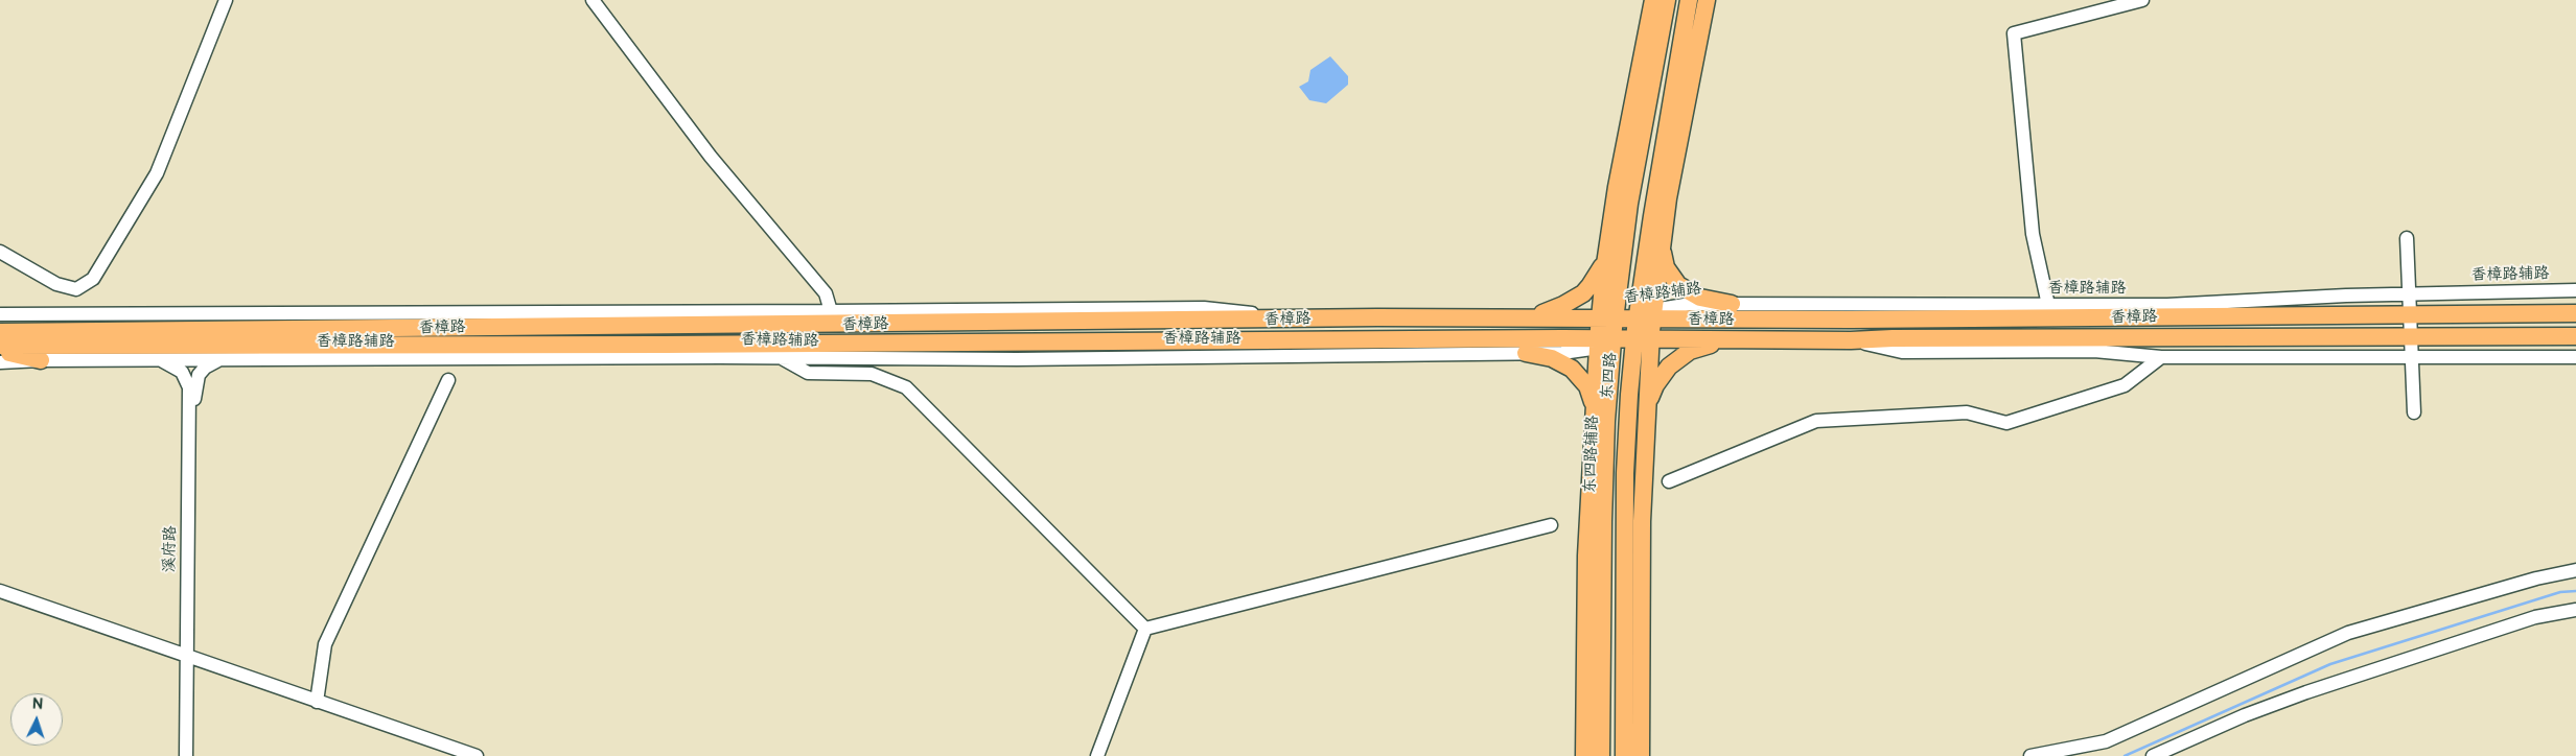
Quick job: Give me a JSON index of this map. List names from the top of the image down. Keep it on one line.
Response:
{"streets":{"main road":["香樟路","东四路","东四路辅路"],"street":["香樟路辅路","溪府路"]},"crossings":[["香樟路辅路","香樟路"],["香樟路辅路","东四路"],["香樟路辅路","东四路辅路"],["香樟路辅路","溪府路"],["香樟路","东四路"],["香樟路","东四路辅路"],["东四路","东四路辅路"]],"north":"top"}
